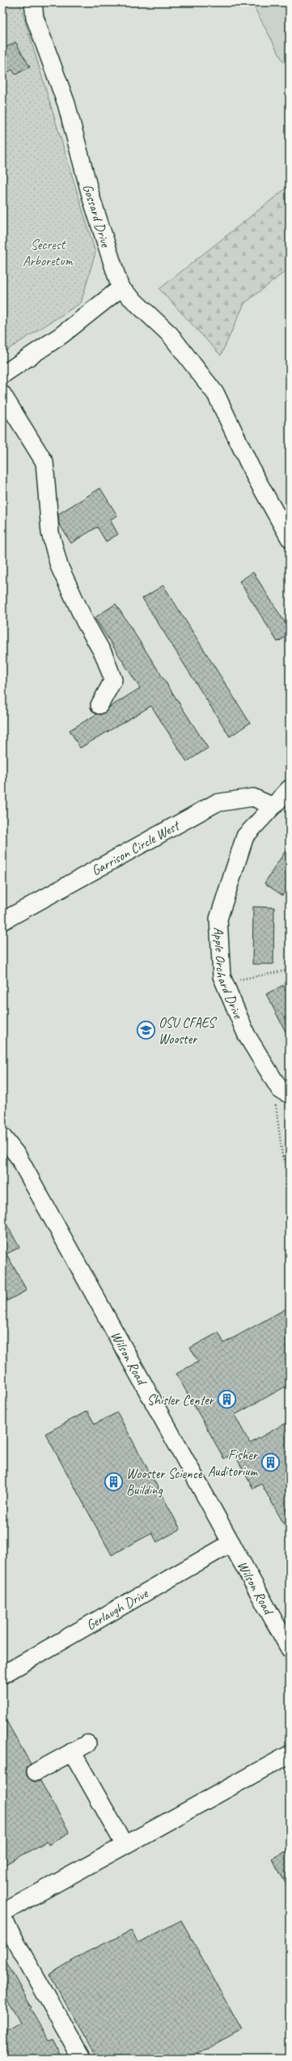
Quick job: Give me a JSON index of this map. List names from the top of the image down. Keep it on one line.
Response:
{"streets":{"street":["Gossard Drive","Garrison Circle West","Apple Orchard Drive","Wilson Road","Gerlaugh Drive"]},"crossings":[["Garrison Circle West","Apple Orchard Drive"],["Wilson Road","Gerlaugh Drive"]],"parks":["Secrest Arboretum"],"places":{"school or university":["OSU CFAES Wooster"],"building":["Shisler Center","Fisher Auditorium","Wooster Science Building"]}}
